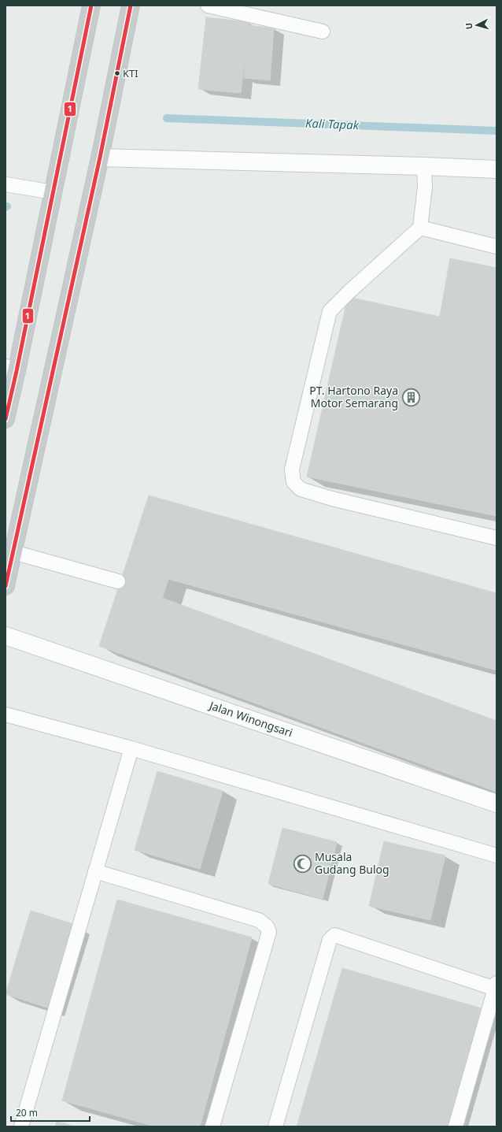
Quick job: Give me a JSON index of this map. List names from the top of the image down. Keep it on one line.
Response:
{"streets":{"street":["Jalan Winongsari"]},"water":["Kali Tapak"],"places":{"other":["KTI"],"building":["PT. Hartono Raya Motor Semarang"],"mosque":["Musala Gudang Bulog"]},"lines":["transit line 1"],"scale_bar":"20 m","north":"left"}
